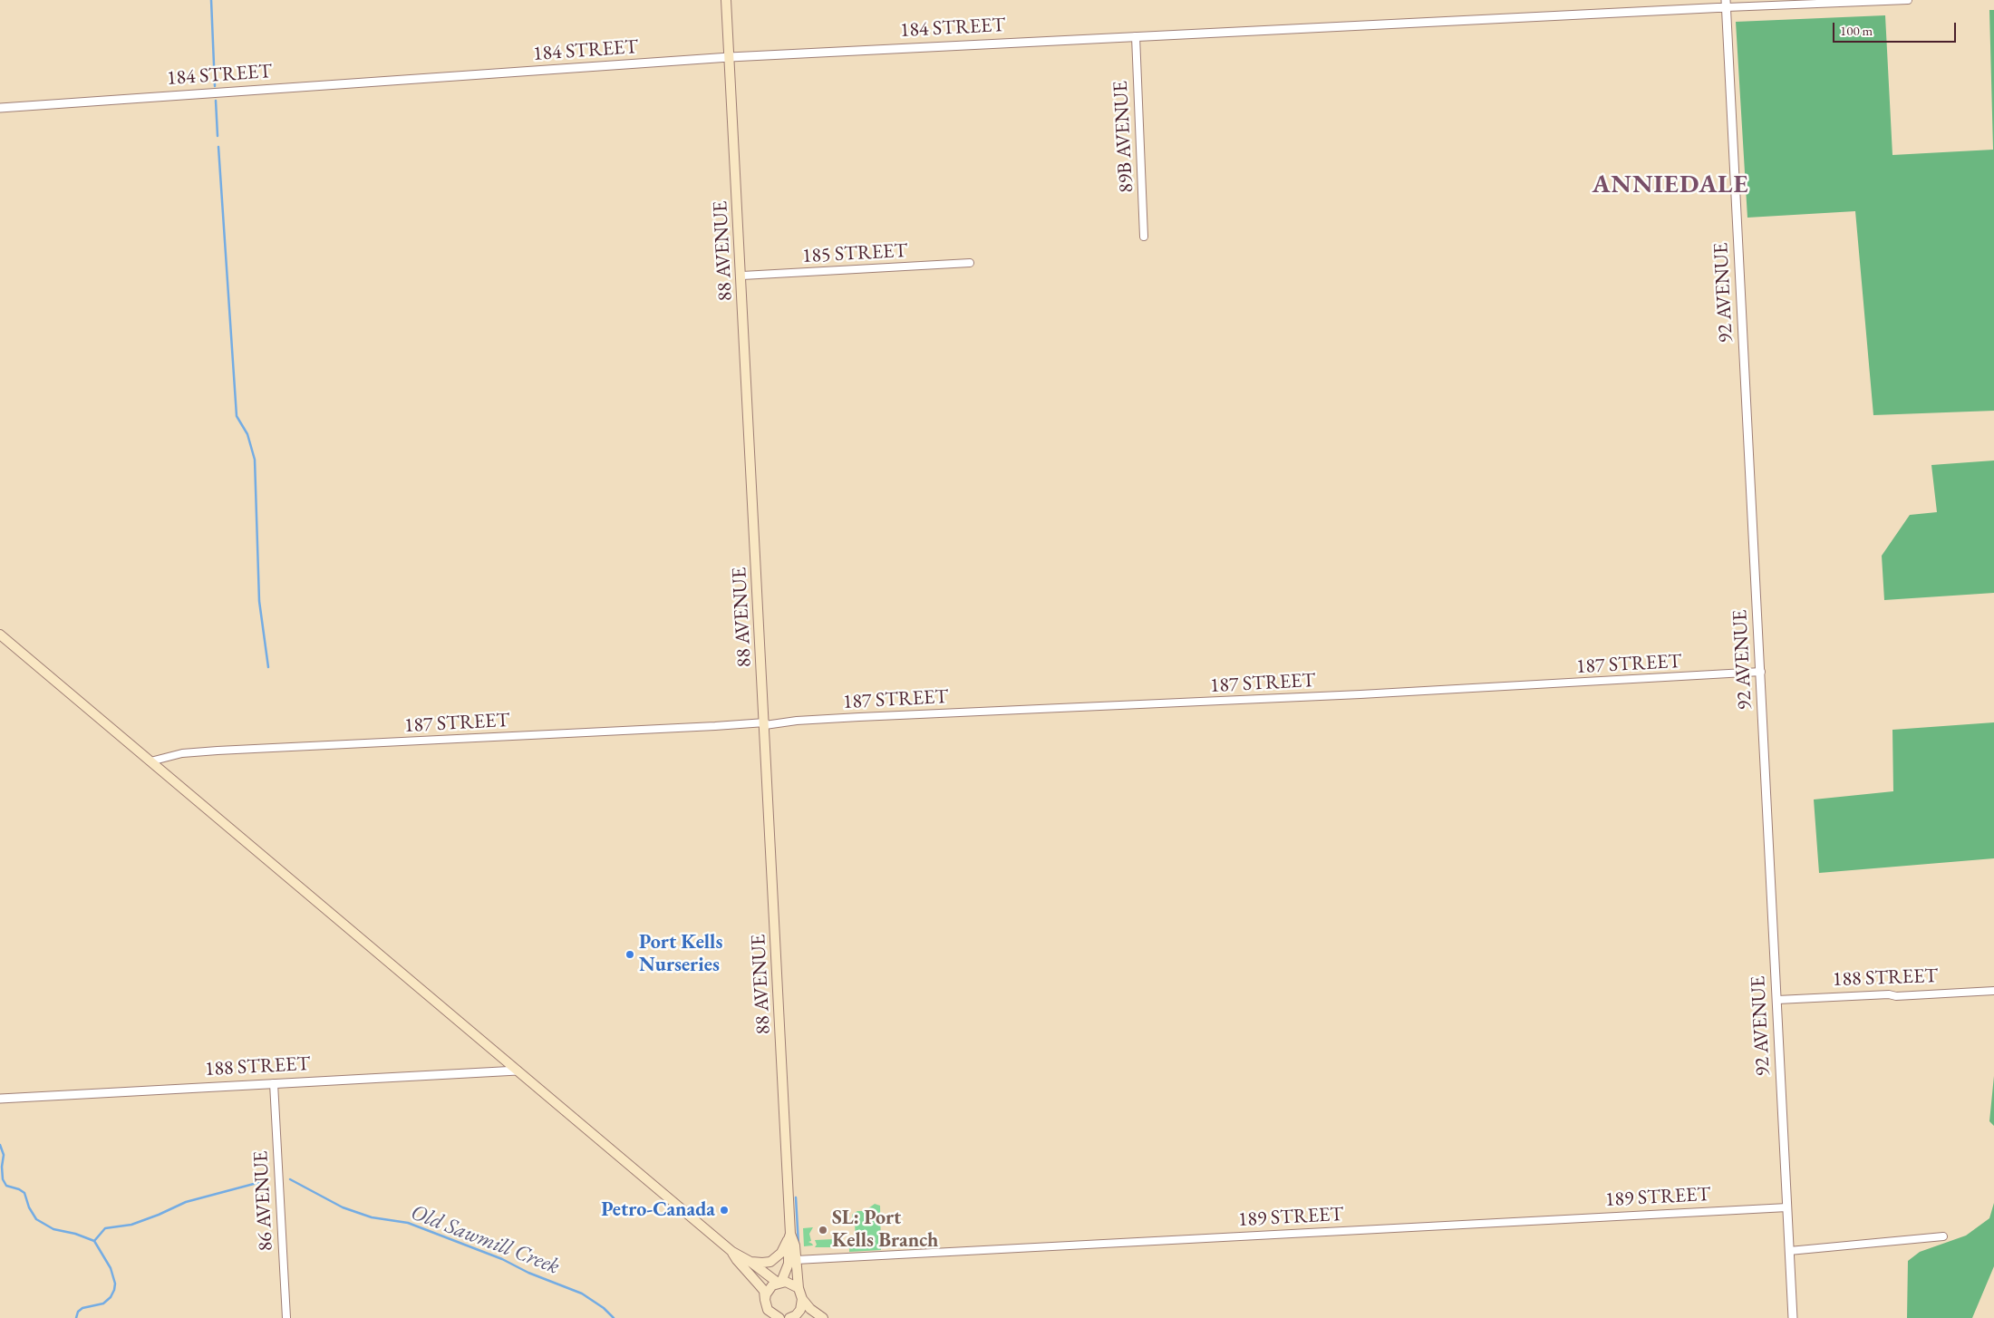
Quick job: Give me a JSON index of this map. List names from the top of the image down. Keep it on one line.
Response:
{"streets":{"main road":["88 AVENUE"],"street":["184 STREET","89B AVENUE","185 STREET","92 AVENUE","187 STREET","188 STREET","189 STREET","86 AVENUE"]},"crossings":[["184 STREET","89B AVENUE"],["184 STREET","88 AVENUE"],["184 STREET","92 AVENUE"],["88 AVENUE","185 STREET"],["88 AVENUE","187 STREET"],["88 AVENUE","189 STREET"],["92 AVENUE","187 STREET"],["92 AVENUE","188 STREET"],["92 AVENUE","189 STREET"],["188 STREET","86 AVENUE"]],"districts":["ANNIEDALE"],"water":["Old Sawmill Creek"],"places":["Port Kells Nurseries","Petro-Canada","SL: Port Kells Branch"],"scale_bar":"100 m"}
